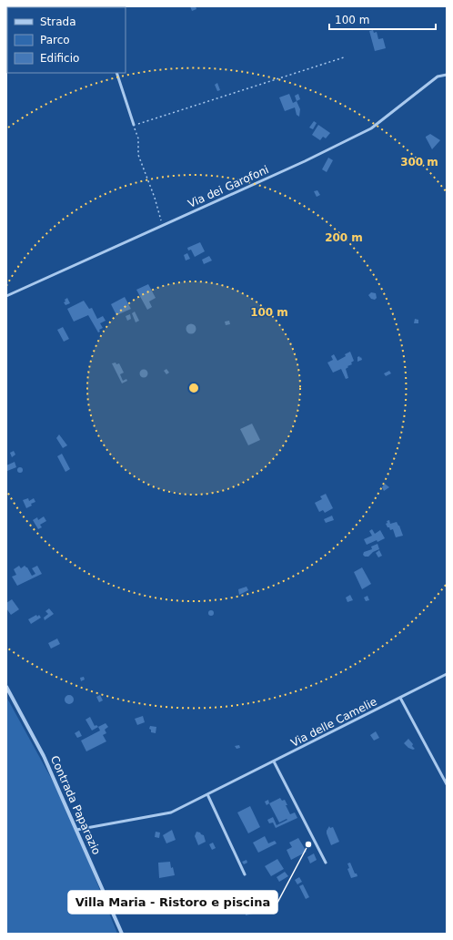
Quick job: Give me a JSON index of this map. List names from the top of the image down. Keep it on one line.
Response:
{"streets":{"street":["Contrada Paparazio"],"lane":["Via dei Garofoni","Via delle Camelie"]},"crossings":[["Via delle Camelie","Contrada Paparazio"]],"places":["Villa Maria - Ristoro e piscina"],"legend":["Strada","Parco","Edificio"],"scale_bar":"100 m","rings":["300 m","200 m","100 m"]}
